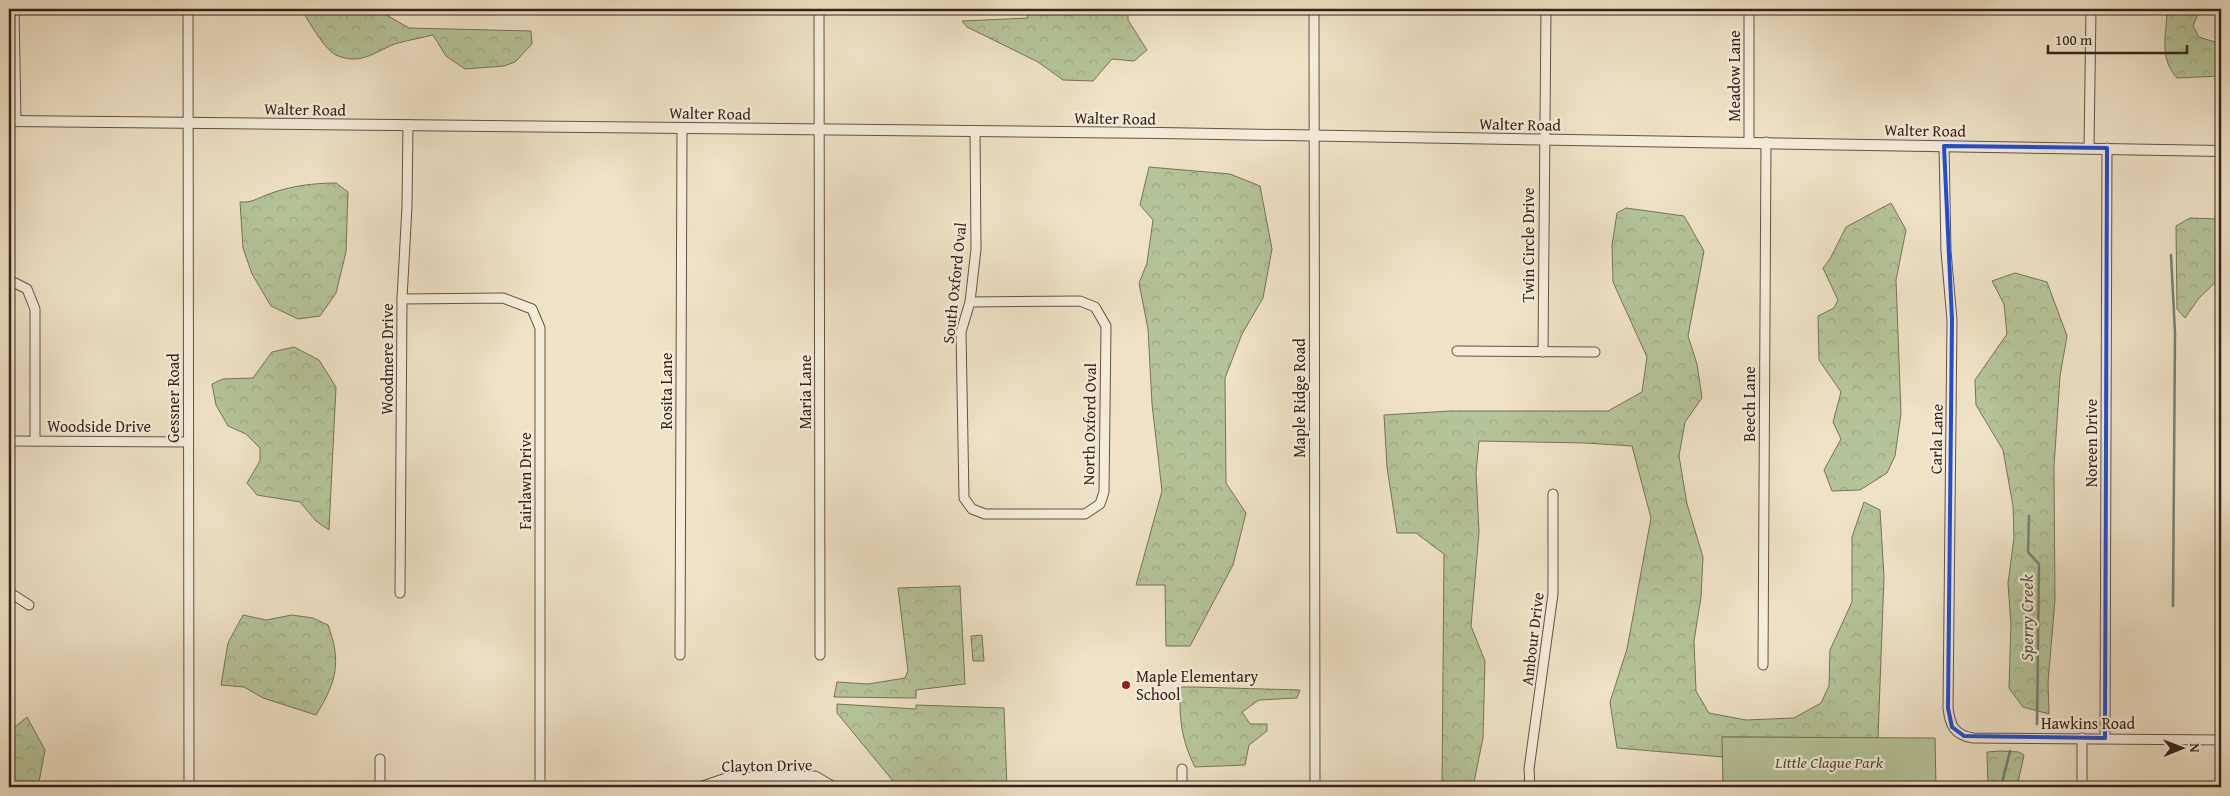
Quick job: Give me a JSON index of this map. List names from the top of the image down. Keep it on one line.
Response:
{"streets":{"street":["Meadow Lane","Walter Road","Twin Circle Drive","South Oxford Oval","Woodmere Drive","Rosita Lane","Maria Lane","Gessner Road","Maple Ridge Road","Beech Lane","North Oxford Oval","Woodside Drive","Carla Lane","Noreen Drive","Fairlawn Drive","Ambour Drive","Hawkins Road","Clayton Drive"]},"crossings":[["Meadow Lane","Walter Road"],["Walter Road","Twin Circle Drive"],["Walter Road","South Oxford Oval"],["Walter Road","Woodmere Drive"],["Walter Road","Rosita Lane"],["Walter Road","Maria Lane"],["Walter Road","Gessner Road"],["Walter Road","Maple Ridge Road"],["Walter Road","Beech Lane"],["Walter Road","Carla Lane"],["Walter Road","Noreen Drive"],["South Oxford Oval","North Oxford Oval"],["Woodmere Drive","Fairlawn Drive"],["Gessner Road","Woodside Drive"],["Carla Lane","Hawkins Road"],["Noreen Drive","Hawkins Road"]],"water":["Sperry Creek"],"parks":["Little Clague Park"],"places":["Maple Elementary School"],"scale_bar":"100 m","north":"right"}
